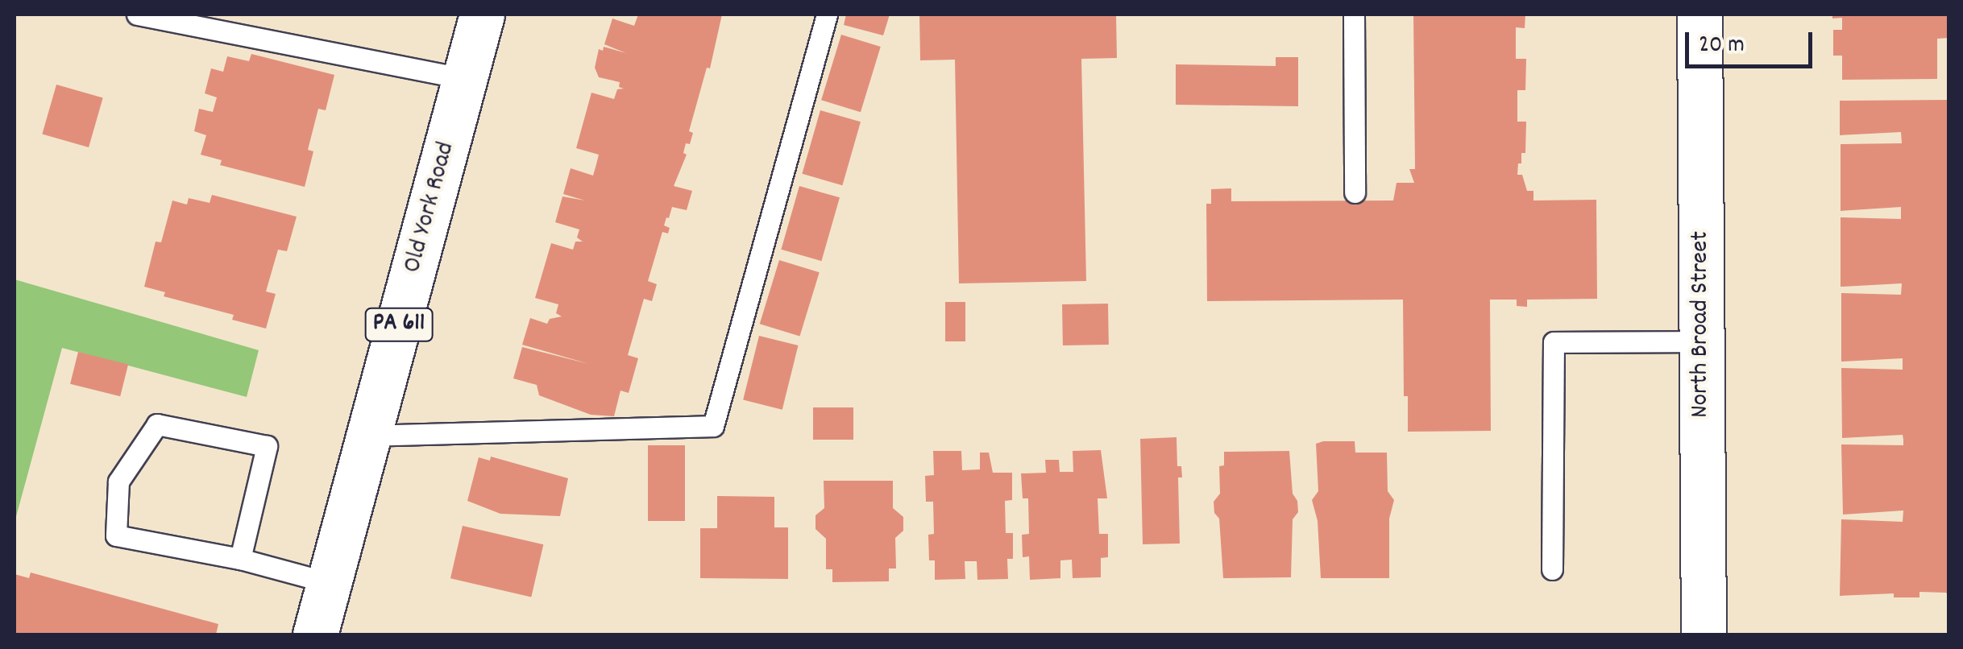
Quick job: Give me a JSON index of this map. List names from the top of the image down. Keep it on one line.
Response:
{"streets":{"main road":["Old York Road","PA 611","North Broad Street"]},"scale_bar":"20 m"}
